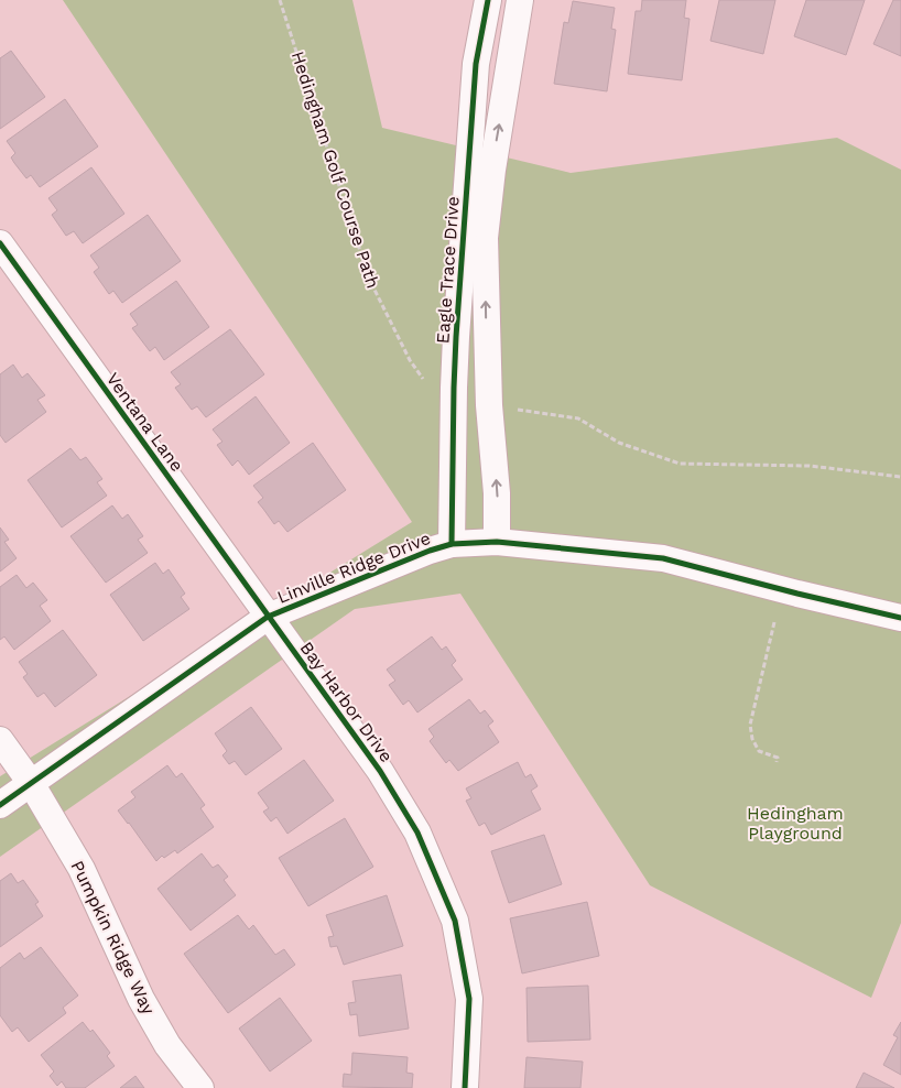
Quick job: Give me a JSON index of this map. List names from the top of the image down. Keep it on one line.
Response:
{"streets":{"street":["Eagle Trace Drive","Ventana Lane","Linville Ridge Drive","Bay Harbor Drive","Pumpkin Ridge Way"],"path":["Hedingham Golf Course Path"]},"crossings":[["Eagle Trace Drive","Linville Ridge Drive"],["Ventana Lane","Linville Ridge Drive"],["Ventana Lane","Bay Harbor Drive"],["Linville Ridge Drive","Bay Harbor Drive"],["Linville Ridge Drive","Pumpkin Ridge Way"]],"parks":["Hedingham Playground"]}
